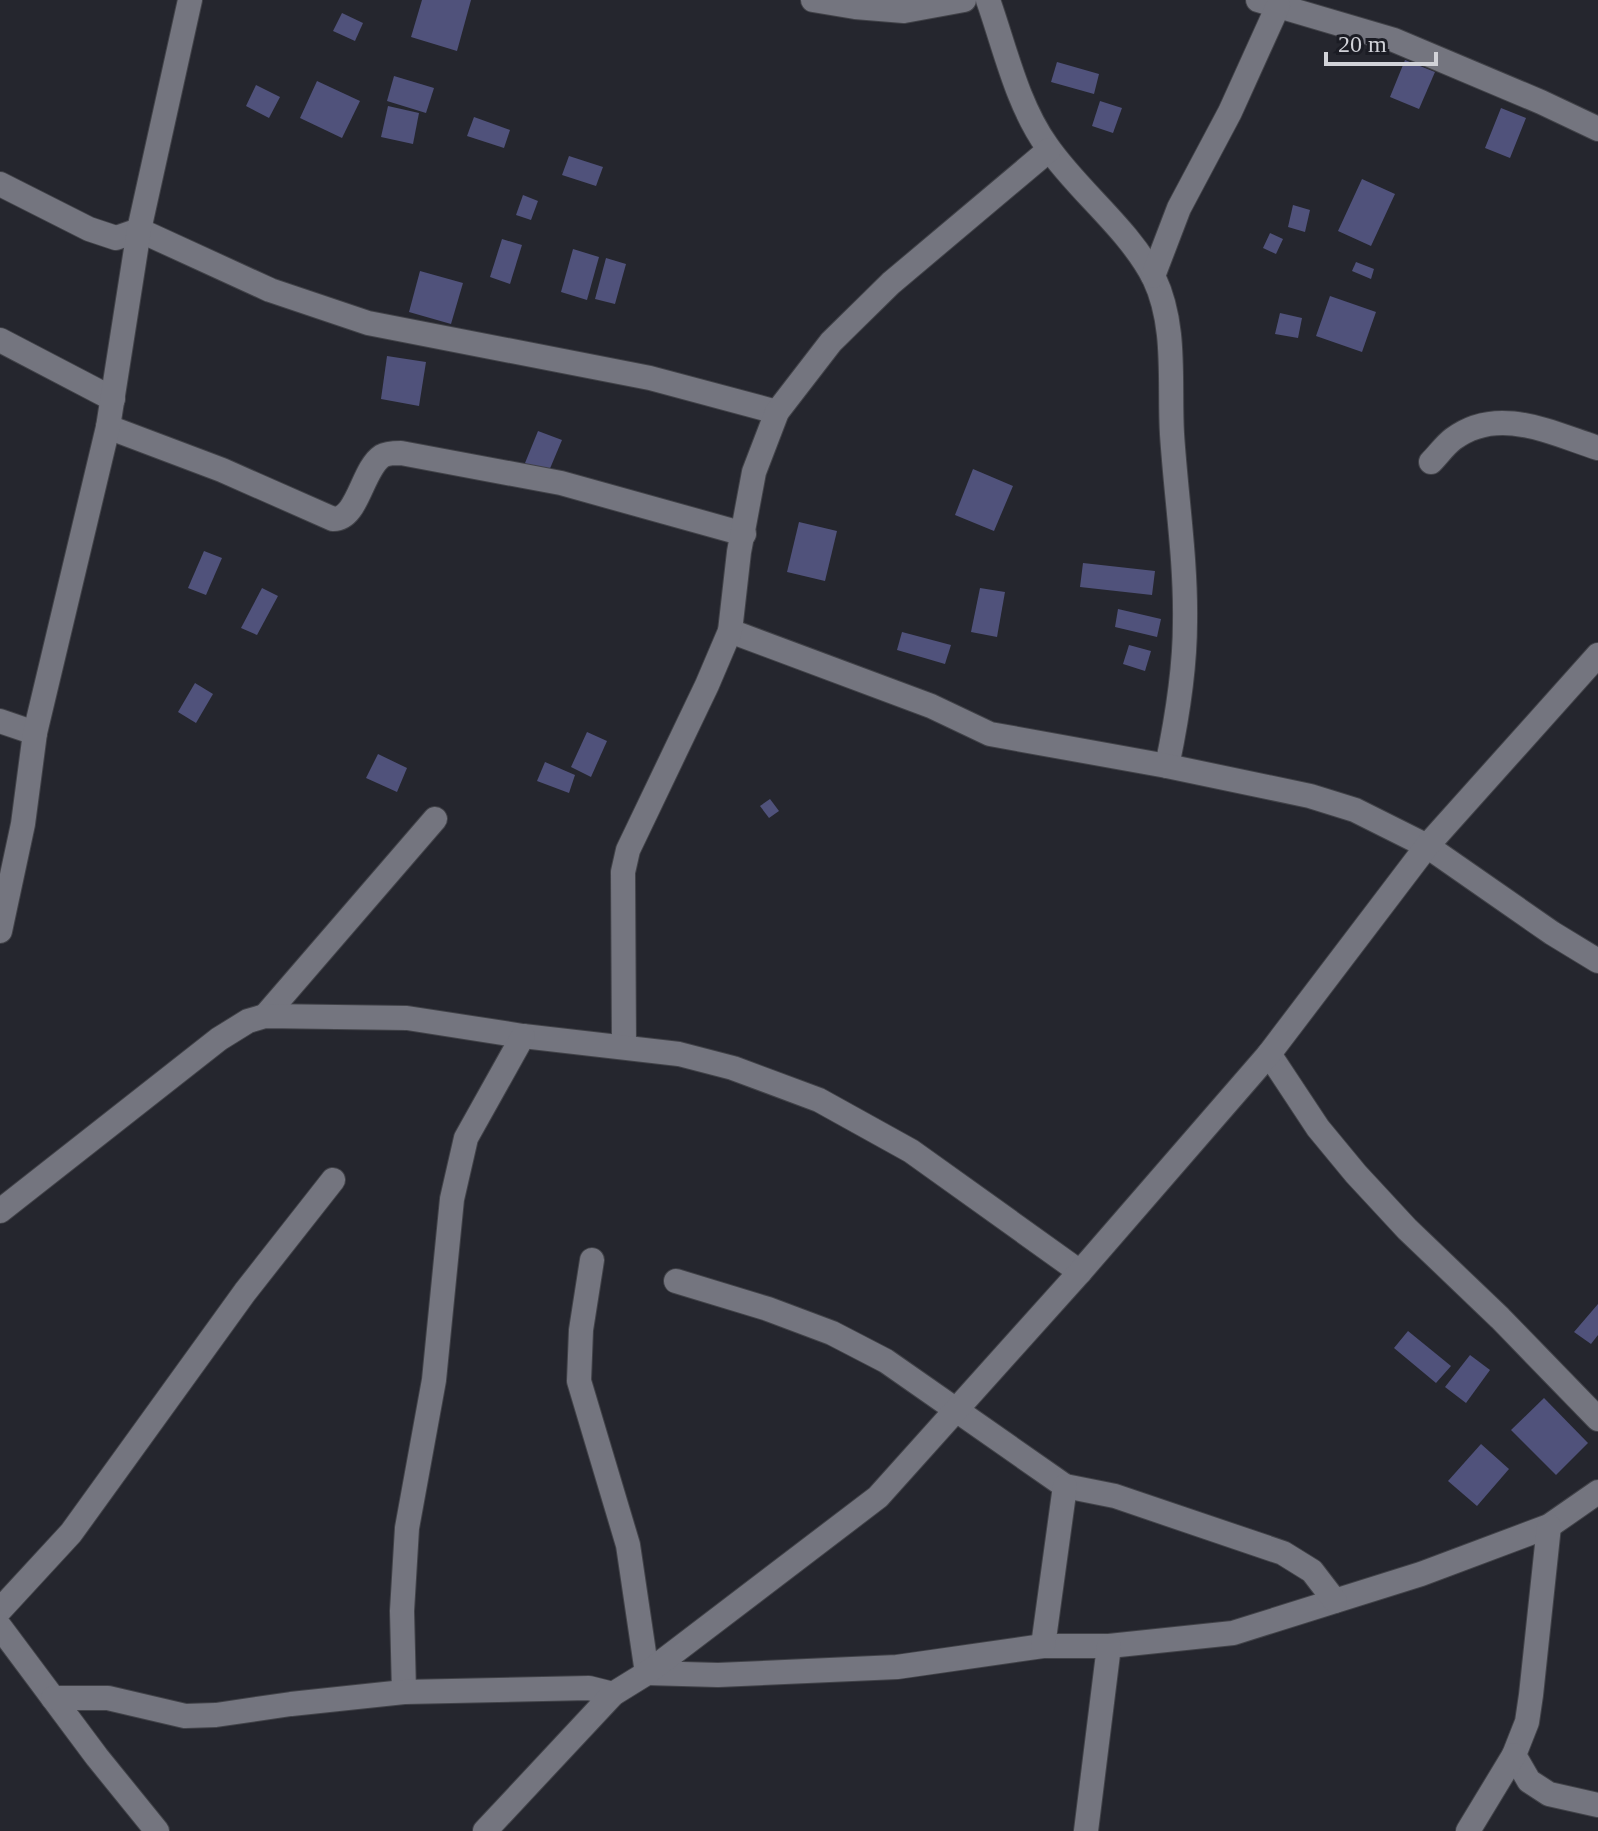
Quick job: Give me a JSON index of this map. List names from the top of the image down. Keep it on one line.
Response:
{"scale_bar":"20 m"}
